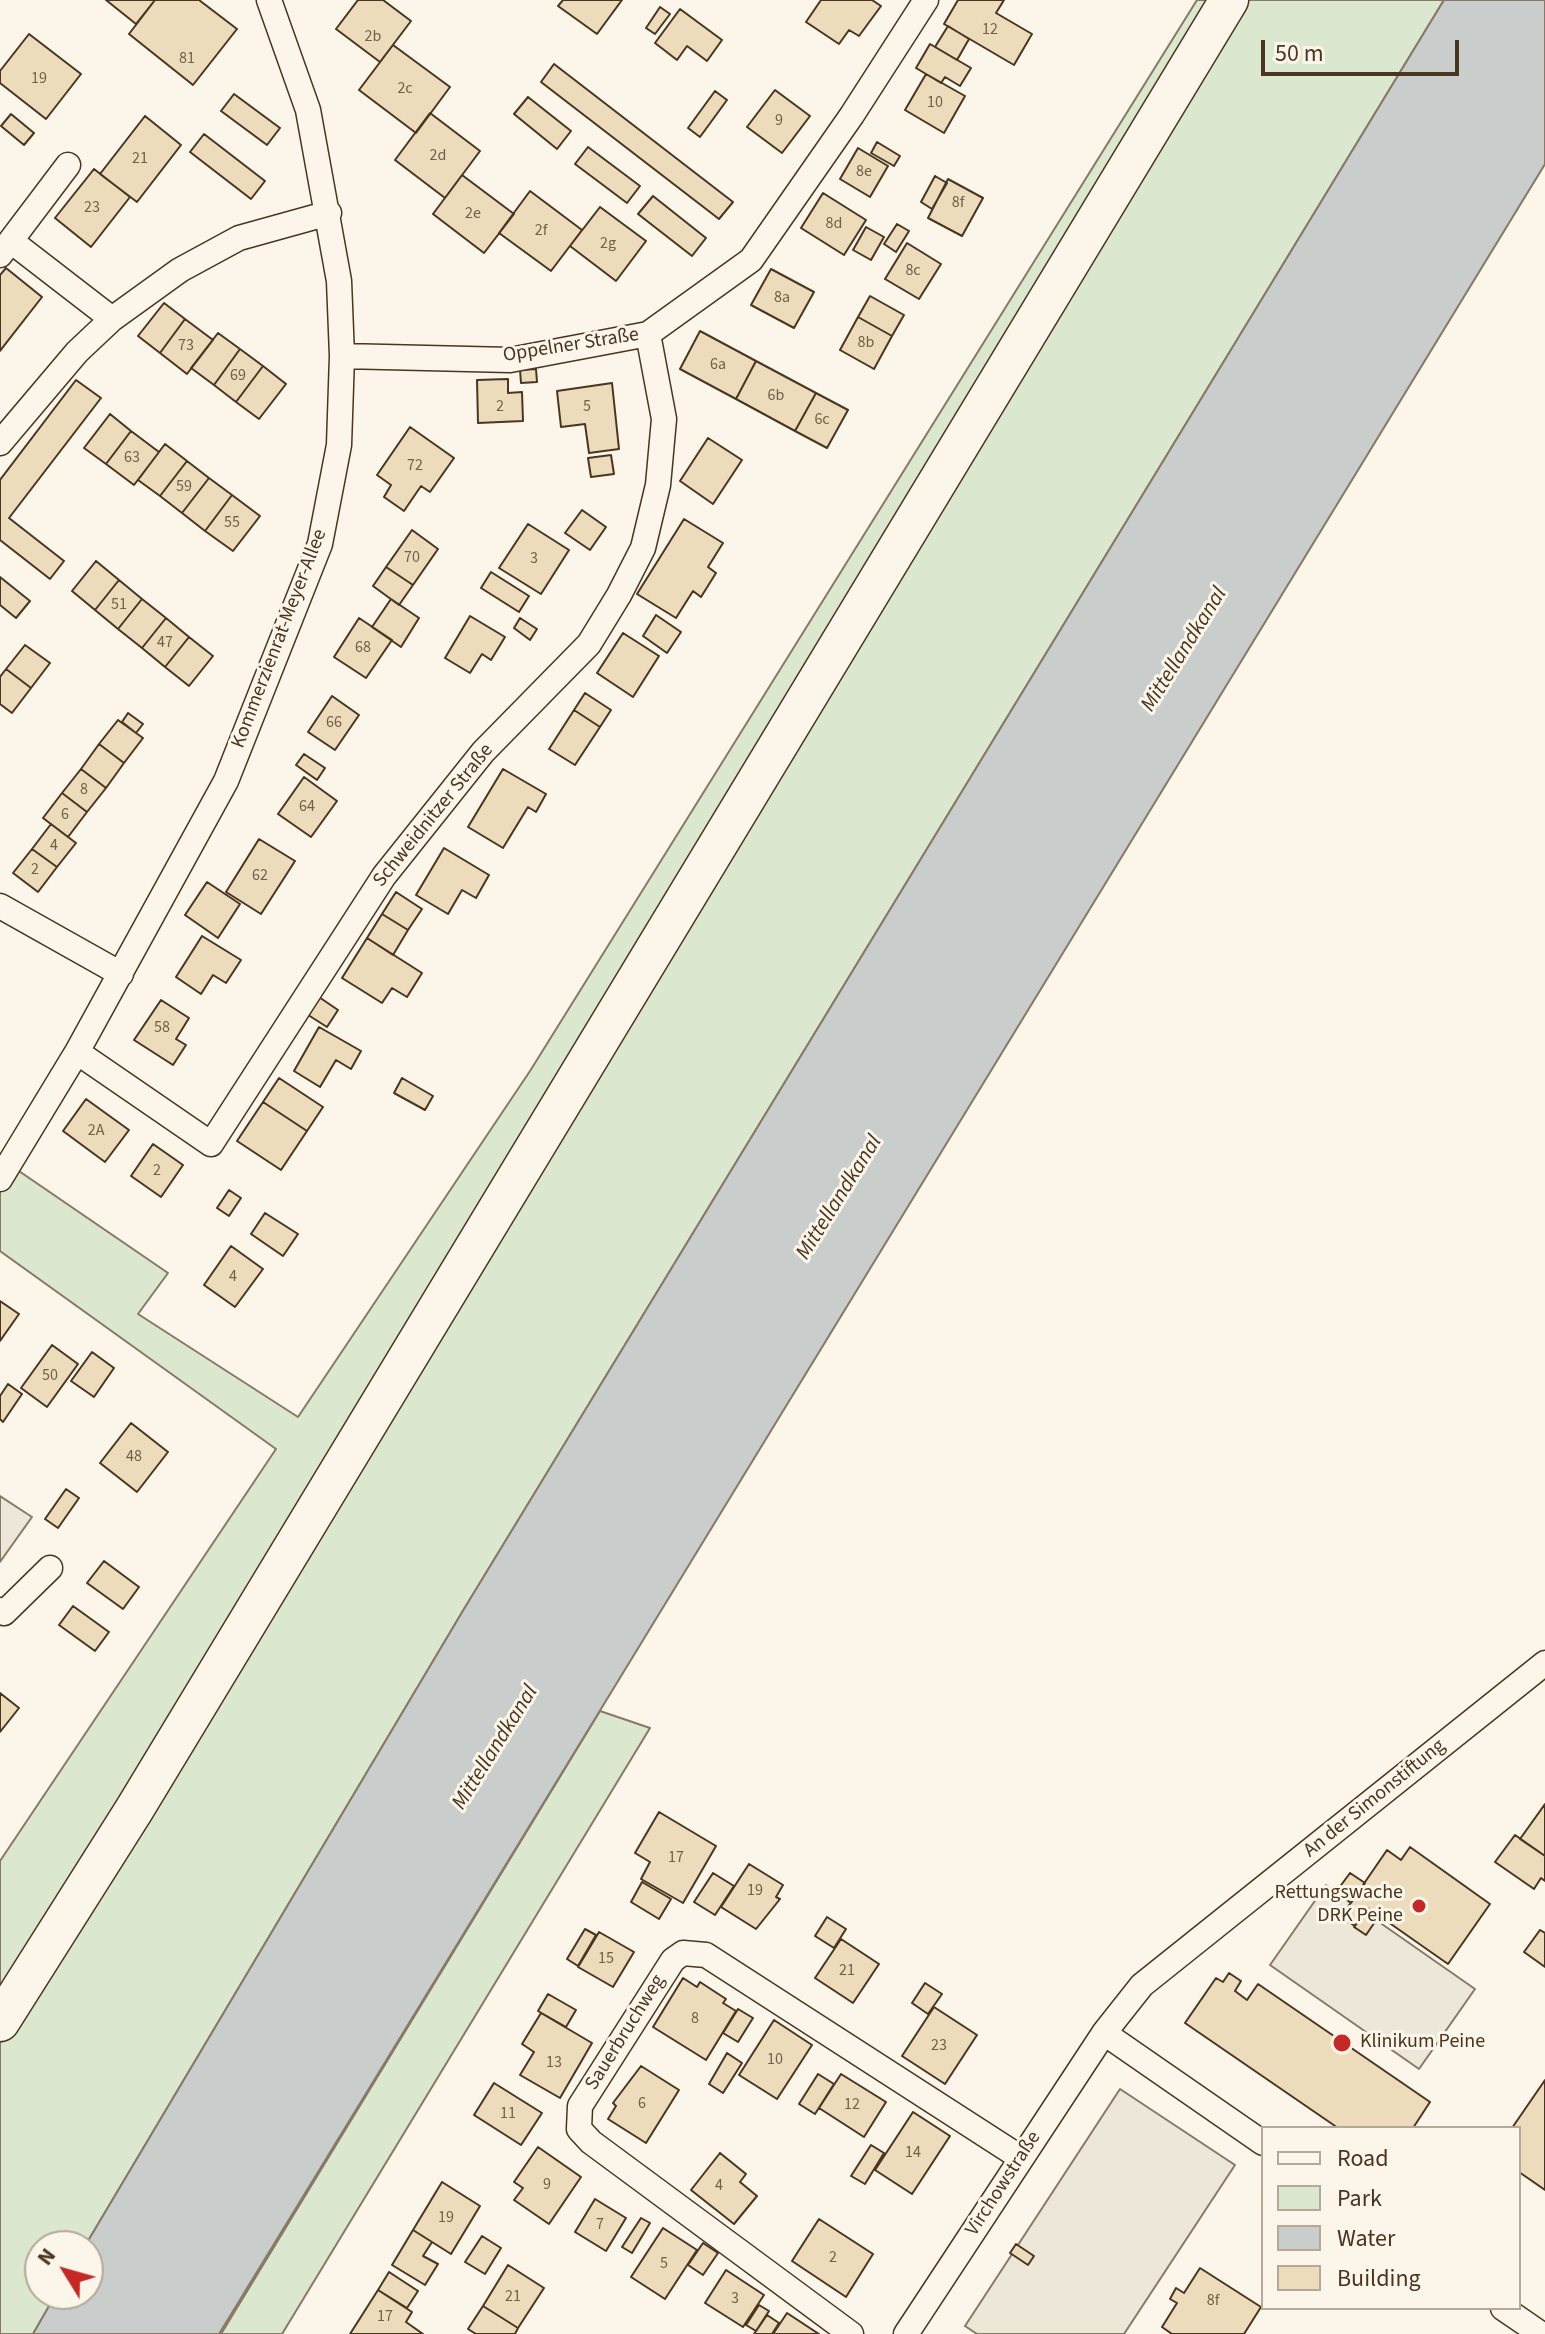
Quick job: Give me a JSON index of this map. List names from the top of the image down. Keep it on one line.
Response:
{"streets":{"street":["Oppelner Straße","Kommerzienrat-Meyer-Allee","Schweidnitzer Straße","An der Simonstiftung","Sauerbruchweg","Virchowstraße"]},"crossings":[["Oppelner Straße","Kommerzienrat-Meyer-Allee"],["Oppelner Straße","Schweidnitzer Straße"],["Kommerzienrat-Meyer-Allee","Schweidnitzer Straße"],["An der Simonstiftung","Virchowstraße"],["Sauerbruchweg","Virchowstraße"]],"water":["Mittellandkanal"],"places":["Rettungswache DRK Peine","Klinikum Peine"],"house_numbers":["12","2b","81","19","2c","10","9","2d","21","8e","8f","23","2e","8d","2f","2g","8c","8a","8b","73","6a","69","6b","2","5","6c","63","72","59","55","70","3","51","47","68","66","8","64","6","4","2","62","58","2A","2","4","50","48","17","19","15","21","8","23","10","13","6","12","11","14","9","4","19","7","2","5","21","3","8f","17"],"legend":["Road","Park","Water","Building"],"scale_bar":"50 m","north":"top left"}
